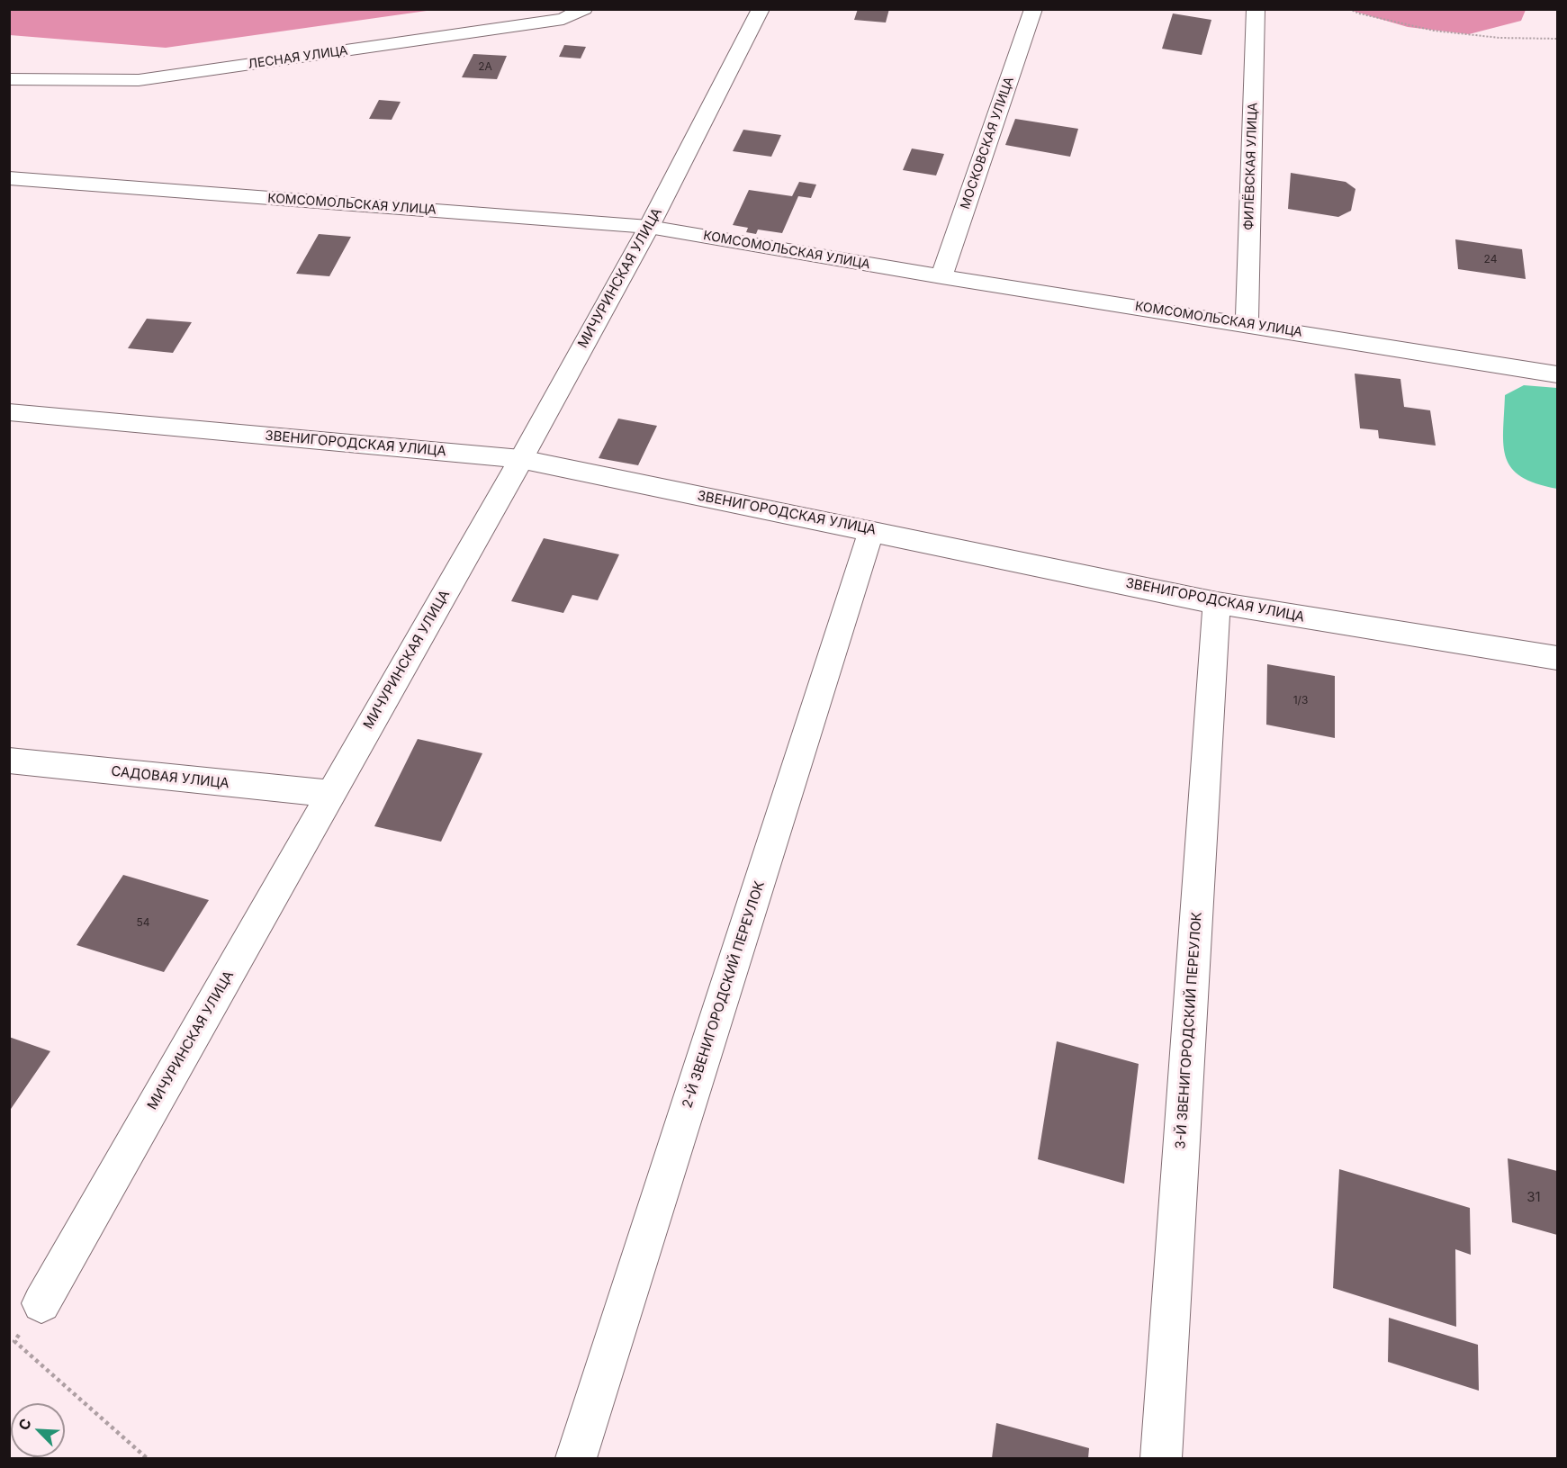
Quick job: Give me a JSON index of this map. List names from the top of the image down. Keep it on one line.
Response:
{"streets":{"street":["ЛЕСНАЯ УЛИЦА","МОСКОВСКАЯ УЛИЦА","ФИЛЁВСКАЯ УЛИЦА","КОМСОМОЛЬСКАЯ УЛИЦА","МИЧУРИНСКАЯ УЛИЦА","ЗВЕНИГОРОДСКАЯ УЛИЦА","САДОВАЯ УЛИЦА","2-Й ЗВЕНИГОРОДСКИЙ ПЕРЕУЛОК","3-Й ЗВЕНИГОРОДСКИЙ ПЕРЕУЛОК"]},"crossings":[["МОСКОВСКАЯ УЛИЦА","КОМСОМОЛЬСКАЯ УЛИЦА"],["ФИЛЁВСКАЯ УЛИЦА","КОМСОМОЛЬСКАЯ УЛИЦА"],["КОМСОМОЛЬСКАЯ УЛИЦА","МИЧУРИНСКАЯ УЛИЦА"],["МИЧУРИНСКАЯ УЛИЦА","ЗВЕНИГОРОДСКАЯ УЛИЦА"],["МИЧУРИНСКАЯ УЛИЦА","САДОВАЯ УЛИЦА"],["ЗВЕНИГОРОДСКАЯ УЛИЦА","2-Й ЗВЕНИГОРОДСКИЙ ПЕРЕУЛОК"],["ЗВЕНИГОРОДСКАЯ УЛИЦА","3-Й ЗВЕНИГОРОДСКИЙ ПЕРЕУЛОК"]],"house_numbers":["2А","24","1/3","54","31"],"north":"top left"}
